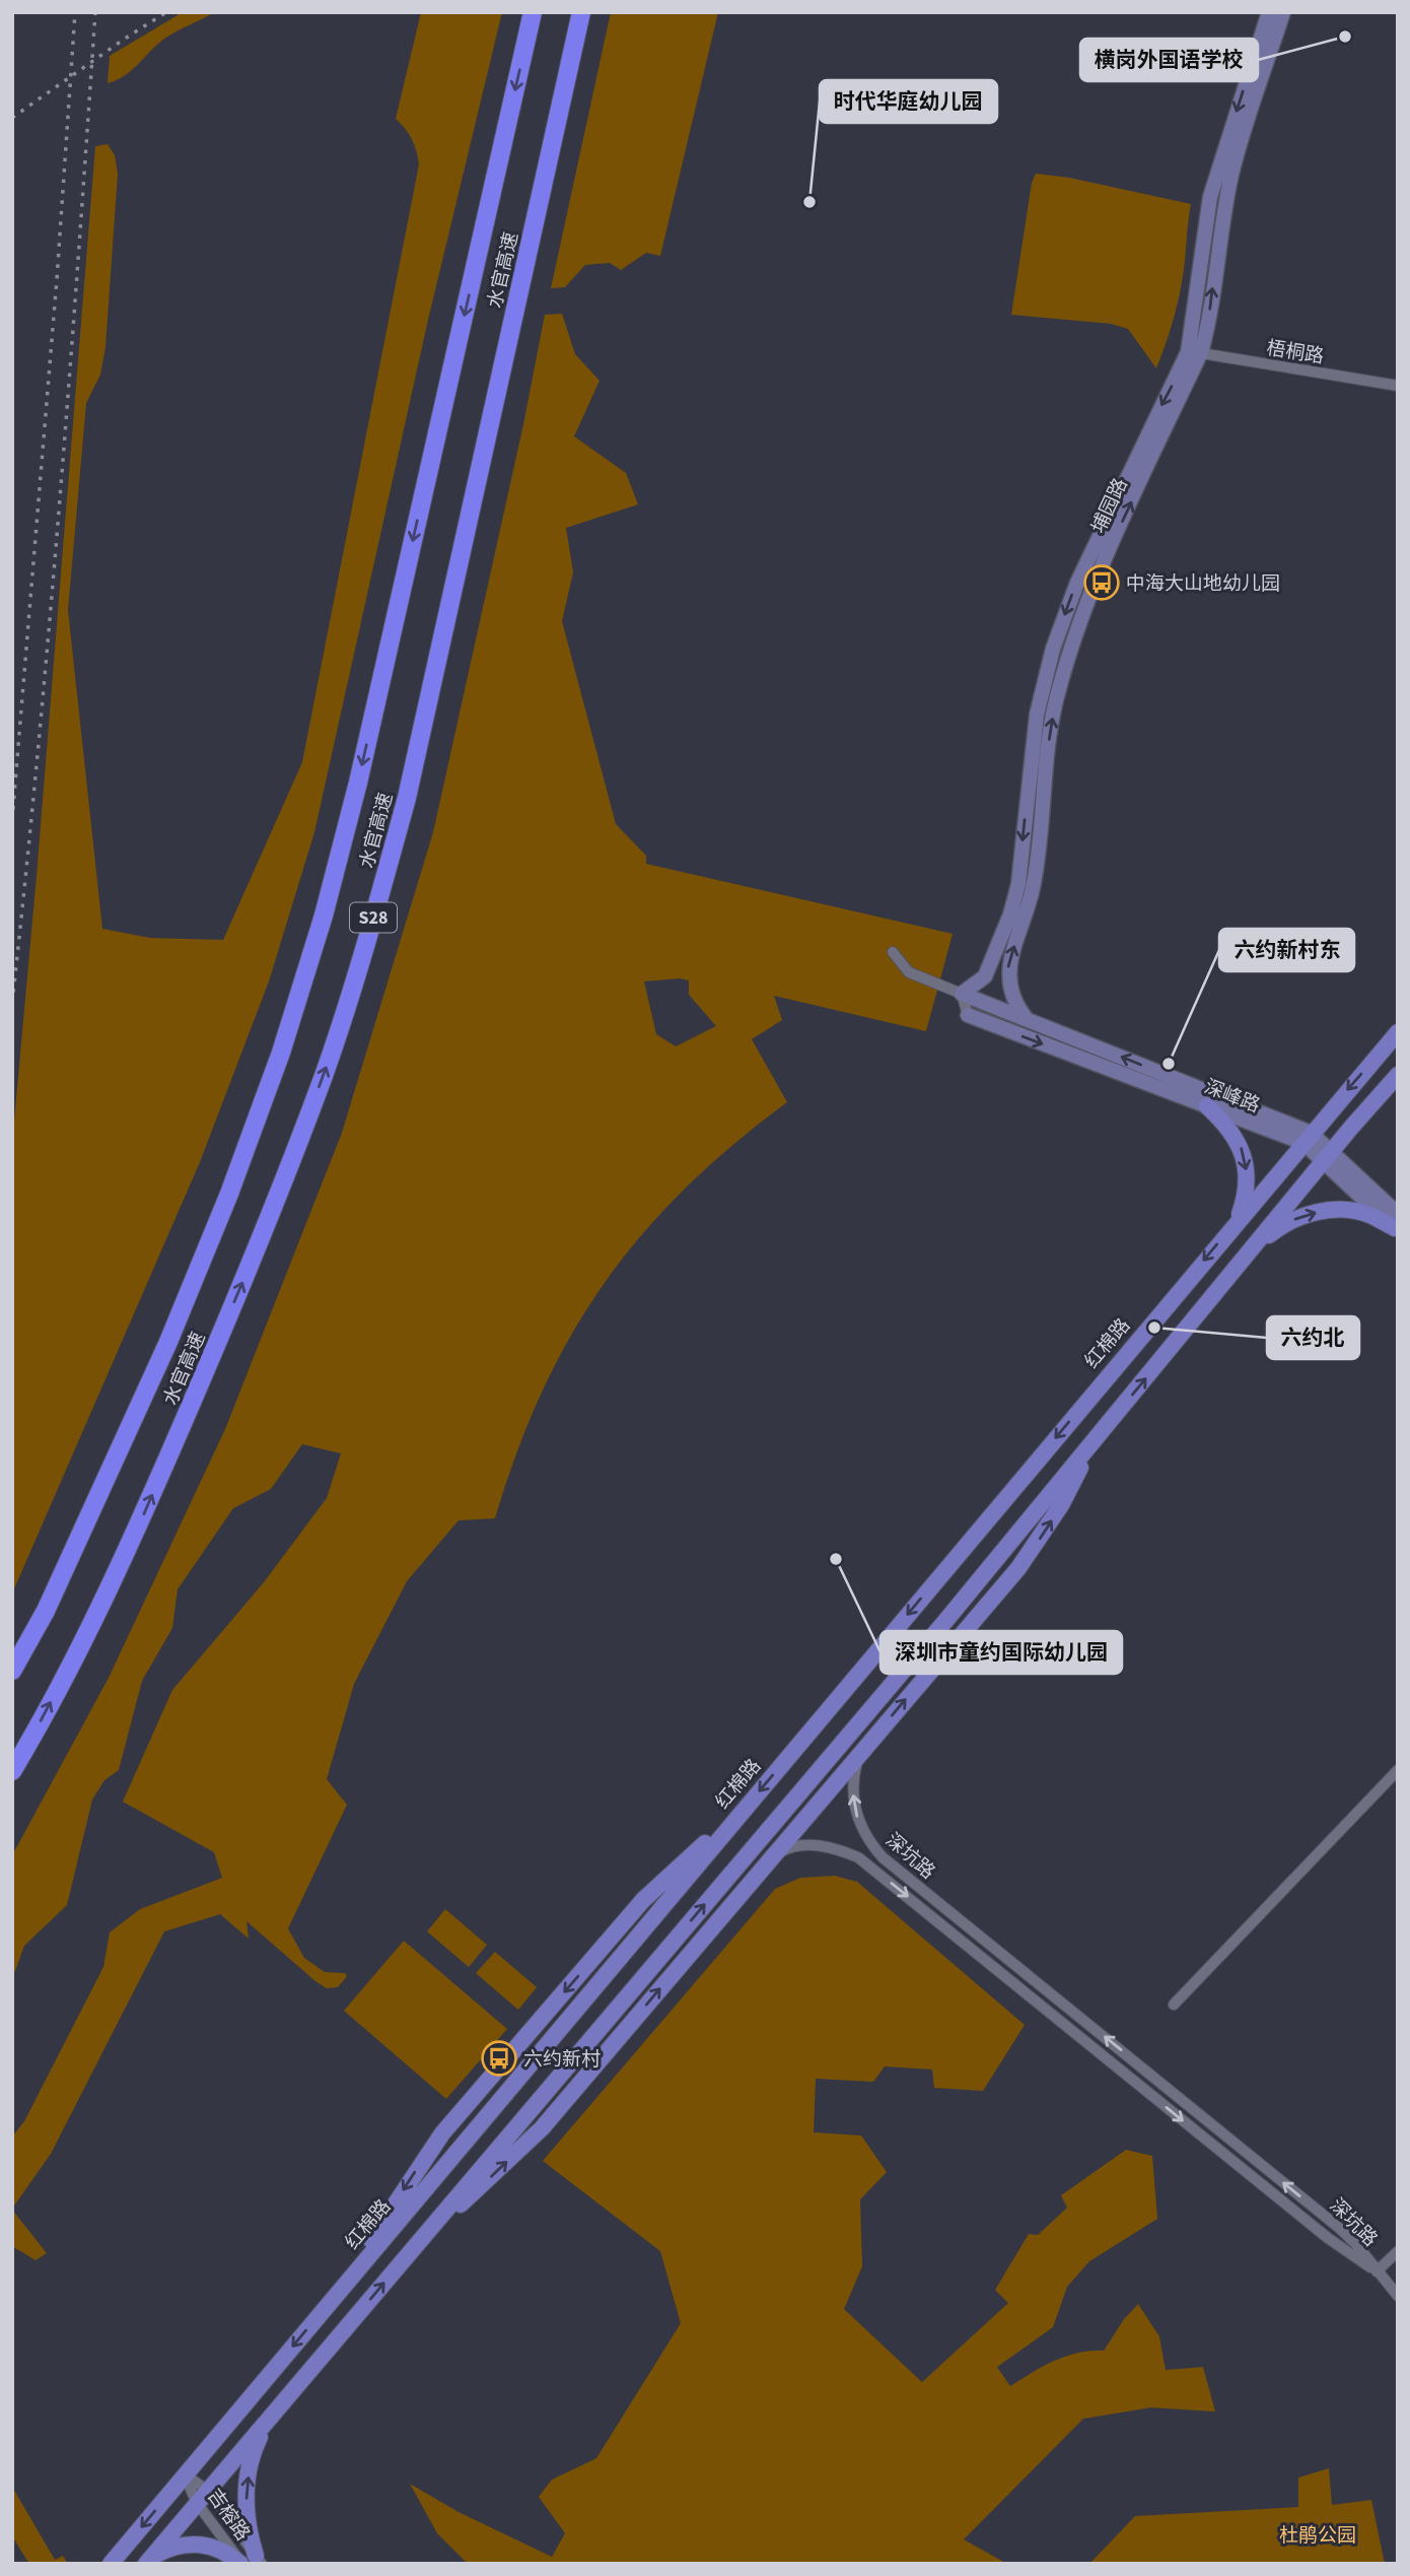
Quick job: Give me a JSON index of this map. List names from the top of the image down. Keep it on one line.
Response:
{"streets":{"highway":["水官高速","S28"],"main road":["红棉路"],"street":["梧桐路","埔园路","深峰路","深坑路","吉榕路"]},"crossings":[["梧桐路","埔园路"],["埔园路","深峰路"],["深峰路","红棉路"],["红棉路","吉榕路"]],"parks":["杜鹃公园"],"places":{"other":["横岗外国语学校","时代华庭幼儿园","六约新村东","六约北","深圳市童约国际幼儿园"],"bus stop":["中海大山地幼儿园","六约新村"]}}
